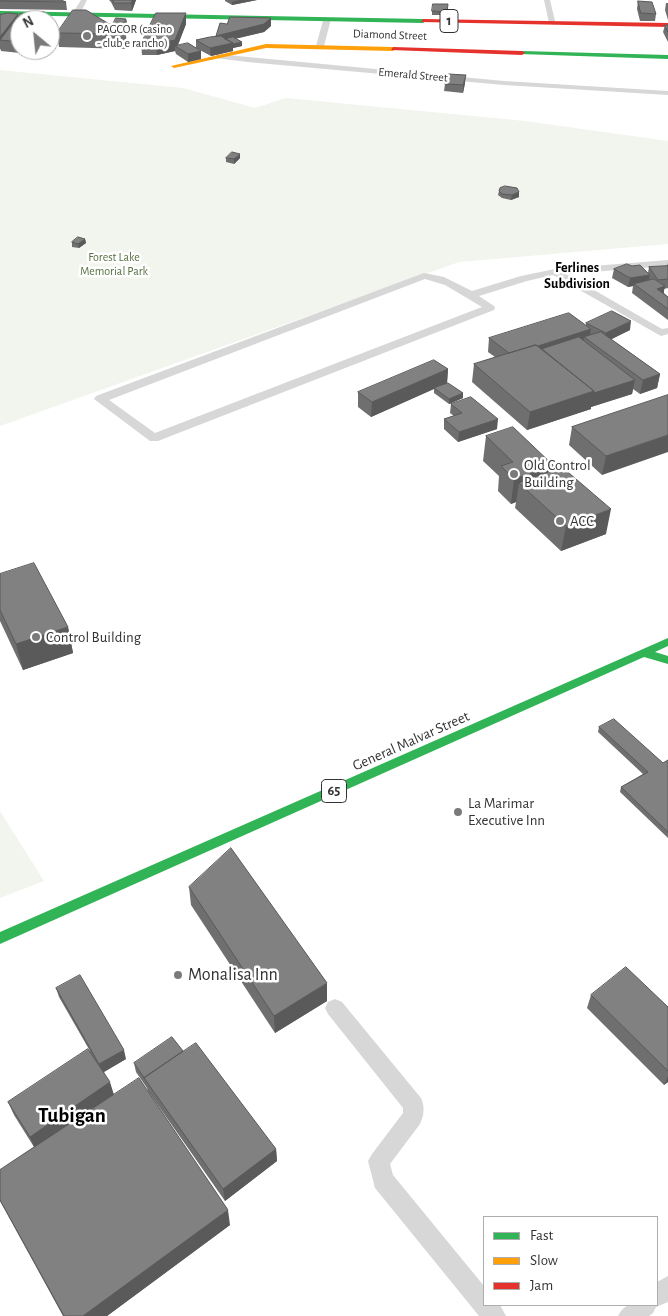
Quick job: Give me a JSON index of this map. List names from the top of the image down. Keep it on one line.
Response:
{"streets":{"main road":["1","Diamond Street","General Malvar Street","65"],"street":["Emerald Street"]},"crossings":[["Diamond Street","Emerald Street"]],"districts":["Ferlines Subdivision","Tubigan"],"parks":["Forest Lake Memorial Park"],"places":["PAGCOR (casino - club e rancho)","Old Control Building","ACC","Control Building","La Marimar Executive Inn","Monalisa Inn"],"legend":["Fast","Slow","Jam"],"north":"top left"}
